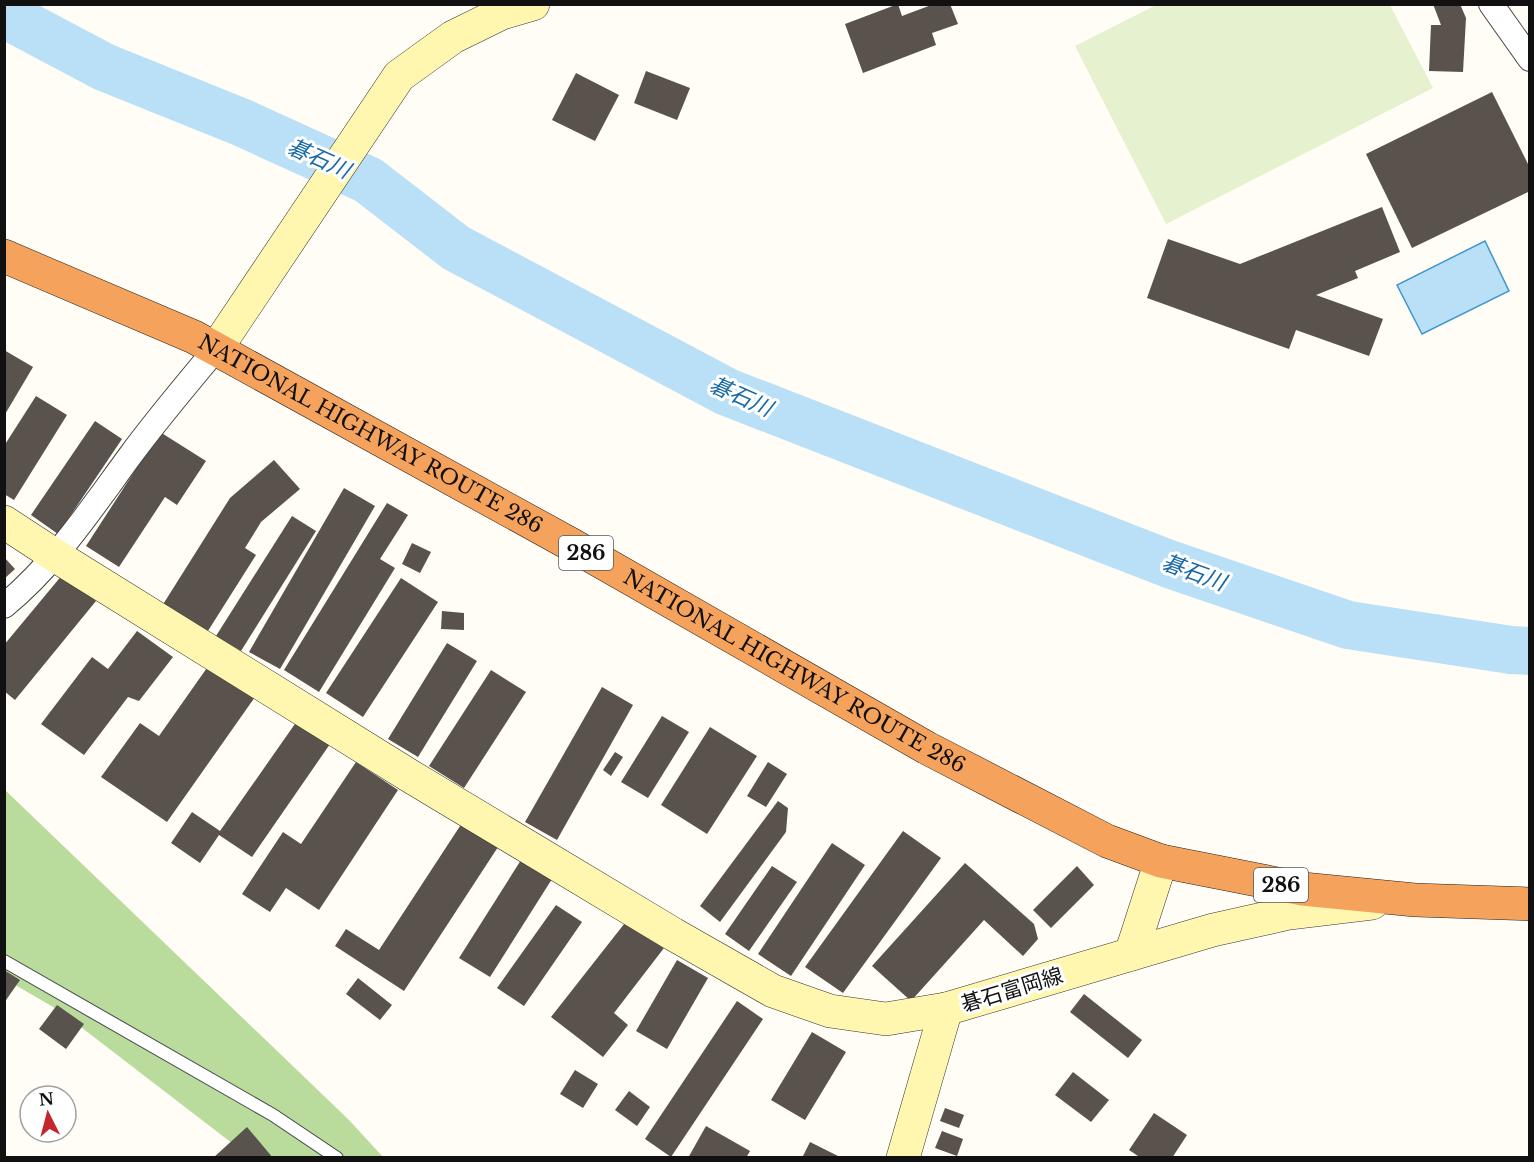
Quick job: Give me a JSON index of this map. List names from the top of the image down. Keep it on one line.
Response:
{"streets":{"highway":["NATIONAL HIGHWAY ROUTE 286","286"],"street":["碁石富岡線"]},"crossings":[["NATIONAL HIGHWAY ROUTE 286","碁石富岡線"]],"water":["碁石川"],"north":"top"}
